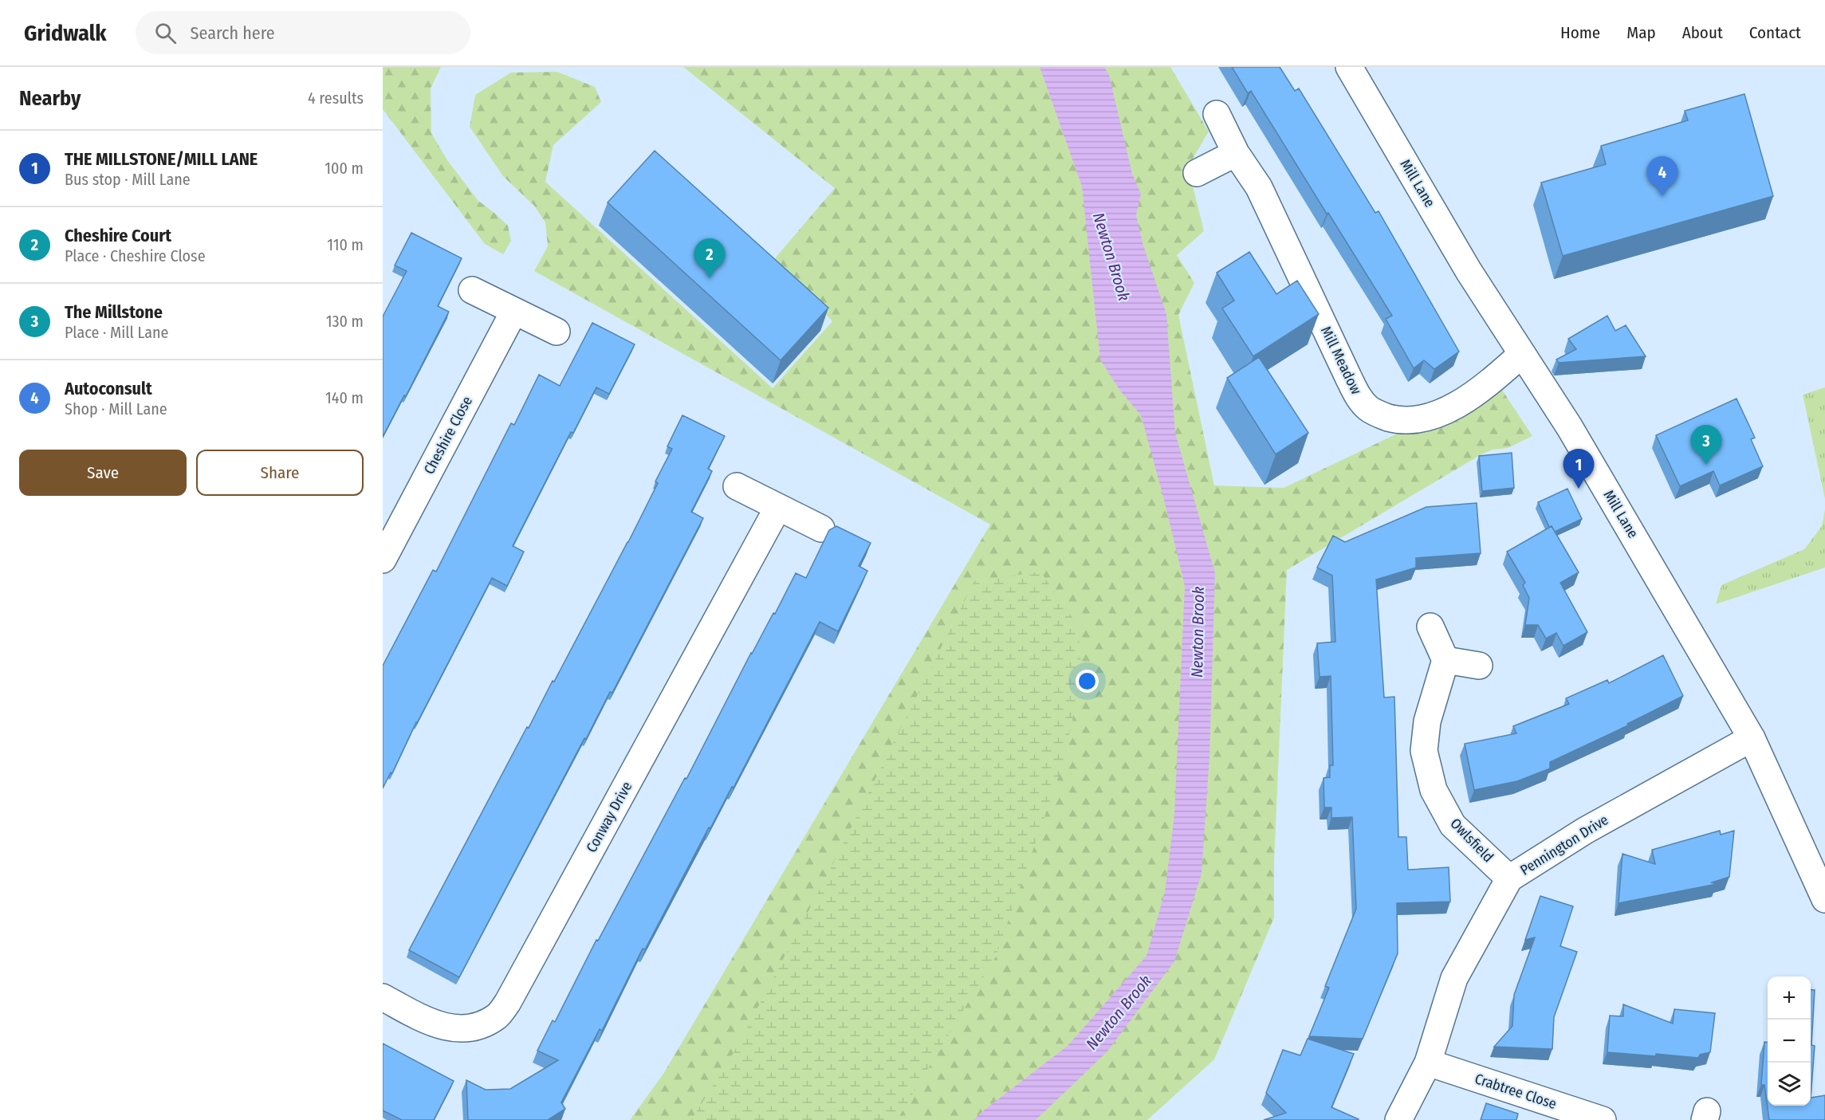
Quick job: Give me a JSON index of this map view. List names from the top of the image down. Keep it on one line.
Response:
{"streets":{"street":["Mill Lane","Mill Meadow","Cheshire Close","Conway Drive","Owlsfield","Pennington Drive","Crabtree Close"]},"crossings":[["Mill Lane","Mill Meadow"],["Mill Lane","Pennington Drive"],["Owlsfield","Pennington Drive"],["Pennington Drive","Crabtree Close"]],"water":["Newton Brook"],"page":{"header":"Gridwalk","search":"Search here","nav":["Home","Map","About","Contact"],"heading":["Nearby","4 results"],"list":[{"mark":"1","name":"THE MILLSTONE/MILL LANE","note":"Bus stop · Mill Lane","value":"100 m"},{"mark":"2","name":"Cheshire Court","note":"Place · Cheshire Close","value":"110 m"},{"mark":"3","name":"The Millstone","note":"Place · Mill Lane","value":"130 m"},{"mark":"4","name":"Autoconsult","note":"Shop · Mill Lane","value":"140 m"}],"pins":["4","2","3","1"],"buttons":["Save","Share"],"map_buttons":["+","−"]}}
